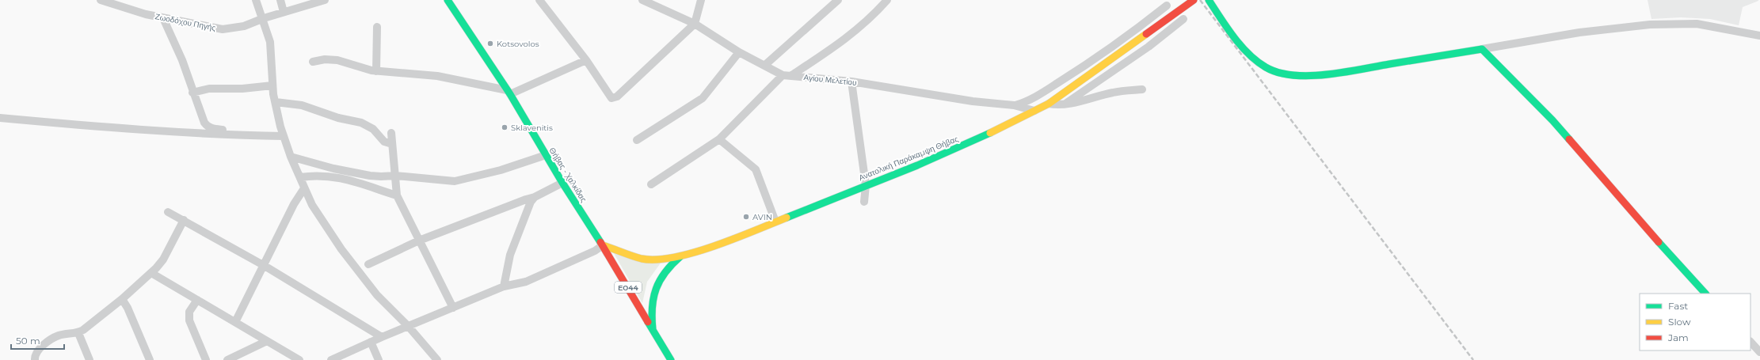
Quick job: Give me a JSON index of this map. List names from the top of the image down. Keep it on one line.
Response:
{"streets":{"main road":["Ανατολική Παράκαμψη Θήβας","Θήβας - Χαλκίδας","ΕΟ44"],"street":["Ζωοδόχου Πηγής","Αγίου Μελετίου"]},"crossings":[["Αγίου Μελετίου","Ανατολική Παράκαμψη Θήβας"],["Ανατολική Παράκαμψη Θήβας","Θήβας - Χαλκίδας"]],"places":["Kotsovolos","Sklavenitis","AVIN"],"legend":["Fast","Slow","Jam"],"scale_bar":"50 m"}
